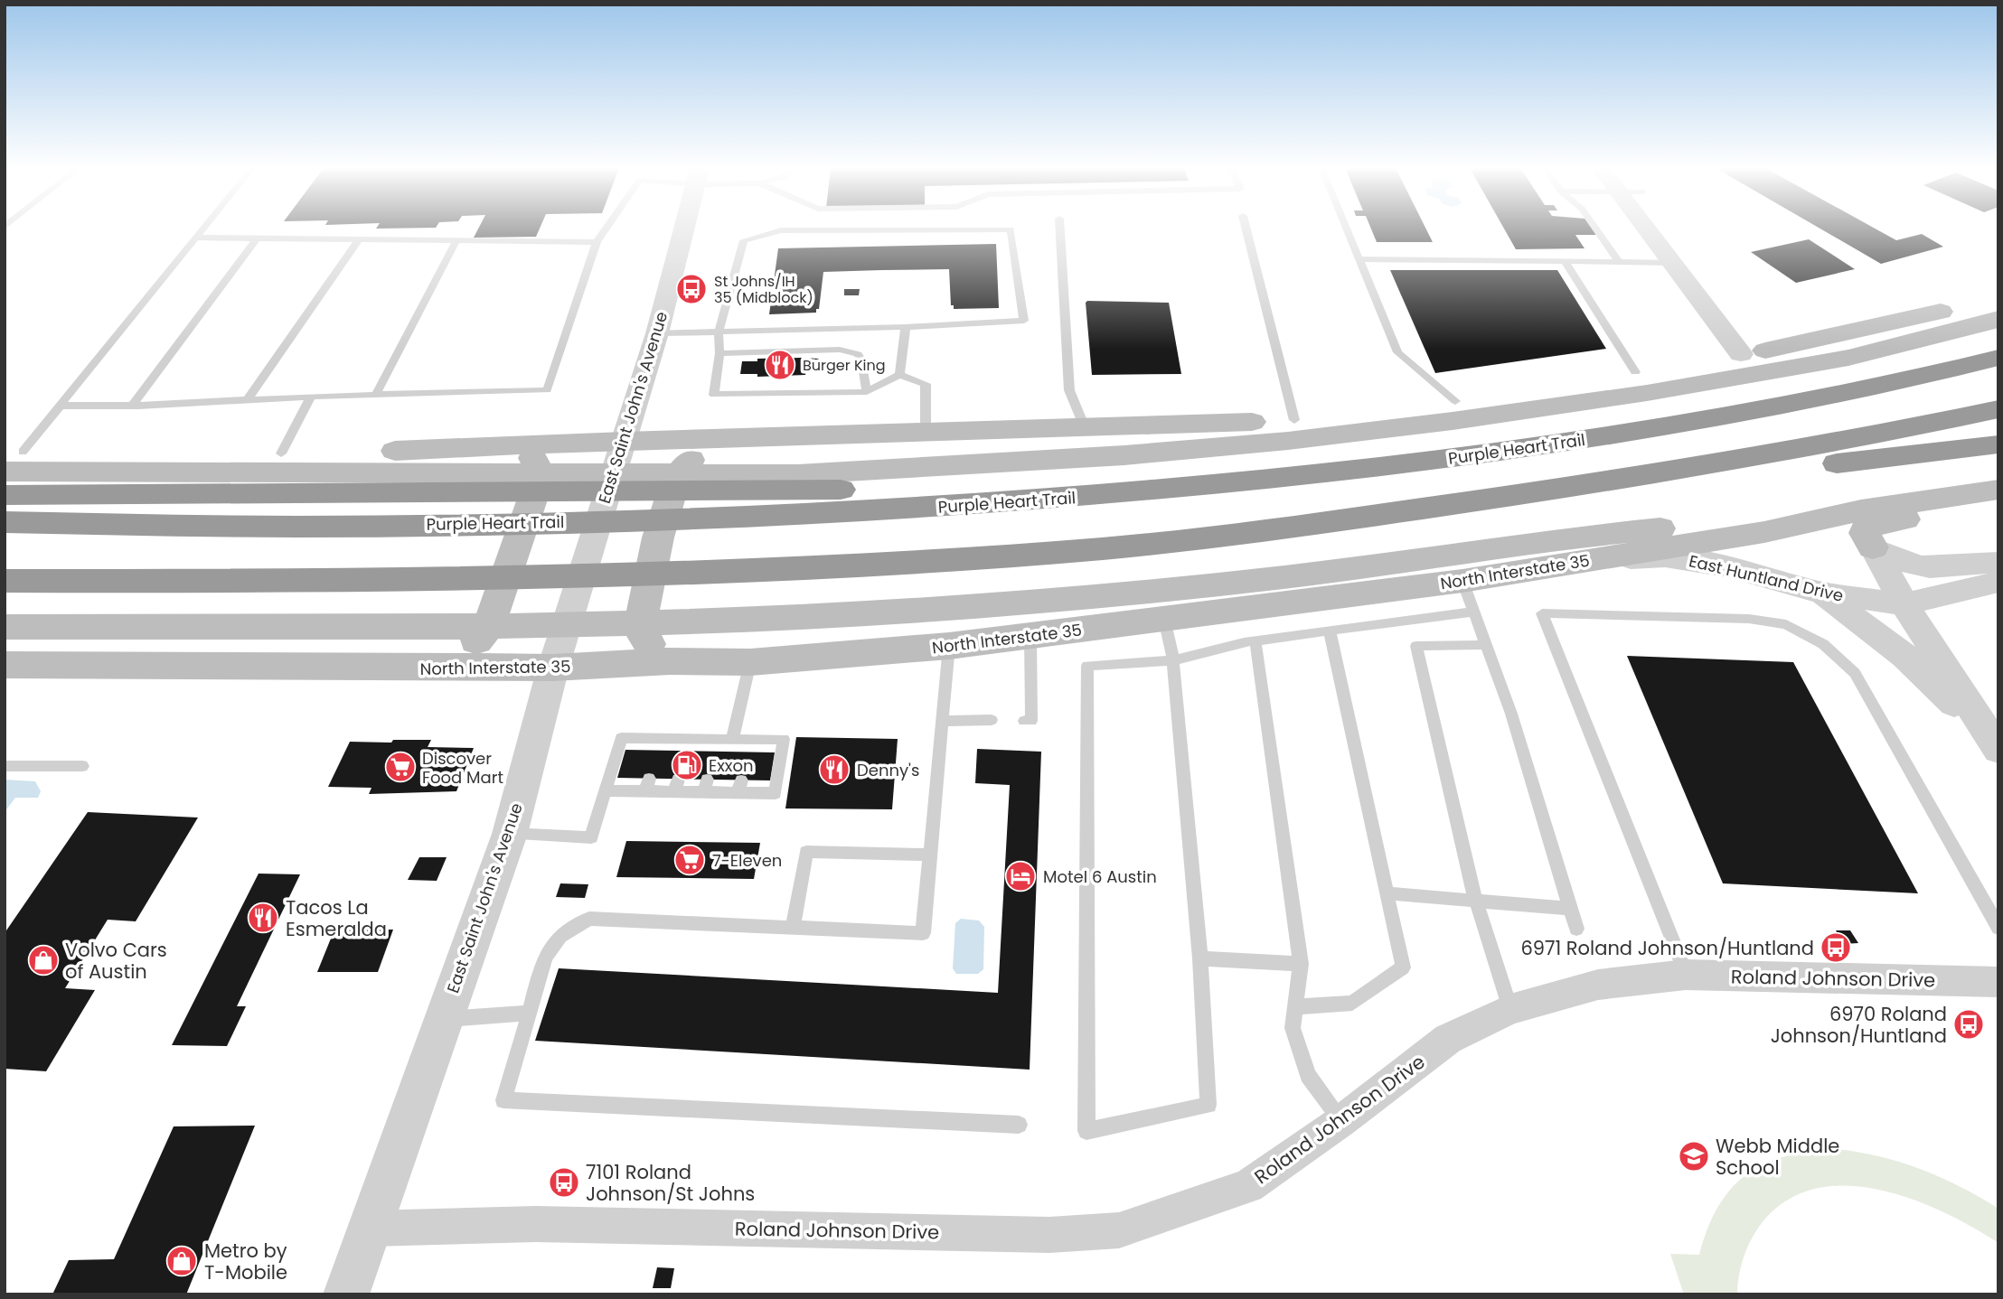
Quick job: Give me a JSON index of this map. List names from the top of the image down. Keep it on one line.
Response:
{"streets":{"highway":["Purple Heart Trail"],"main road":["North Interstate 35"],"street":["East Saint John's Avenue","East Huntland Drive","Roland Johnson Drive"]},"crossings":[["East Saint John's Avenue","North Interstate 35"],["East Saint John's Avenue","Roland Johnson Drive"],["North Interstate 35","East Huntland Drive"]],"places":{"bus stop":["St Johns/IH 35 (Midblock)","6971 Roland Johnson/Huntland","6970 Roland Johnson/Huntland","7101 Roland Johnson/St Johns"],"restaurant":["Burger King","Denny's","Tacos La Esmeralda"],"fuel station":["Exxon"],"supermarket":["Discover Food Mart","7-Eleven"],"hotel":["Motel 6 Austin"],"shop":["Volvo Cars of Austin","Metro by T-Mobile"],"school or university":["Webb Middle School"]}}
